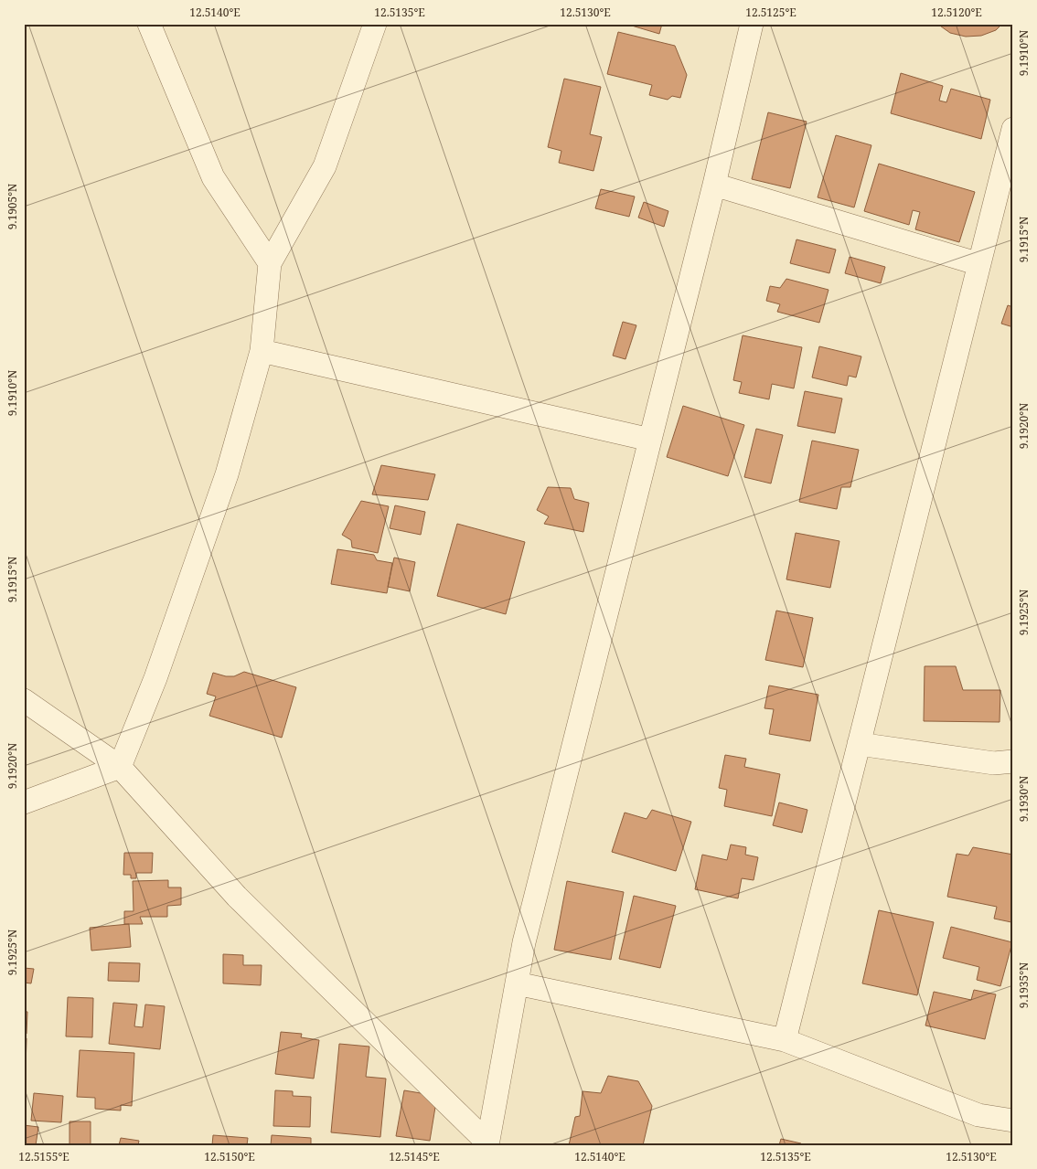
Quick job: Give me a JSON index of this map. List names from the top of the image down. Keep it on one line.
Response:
{"coordinates":["12.5140°E","12.5135°E","12.5130°E","12.5125°E","12.5120°E","9.1910°N","9.1905°N","9.1915°N","9.1920°N","9.1925°N","9.1930°N","9.1935°N","12.5155°E","12.5150°E","12.5145°E"]}
